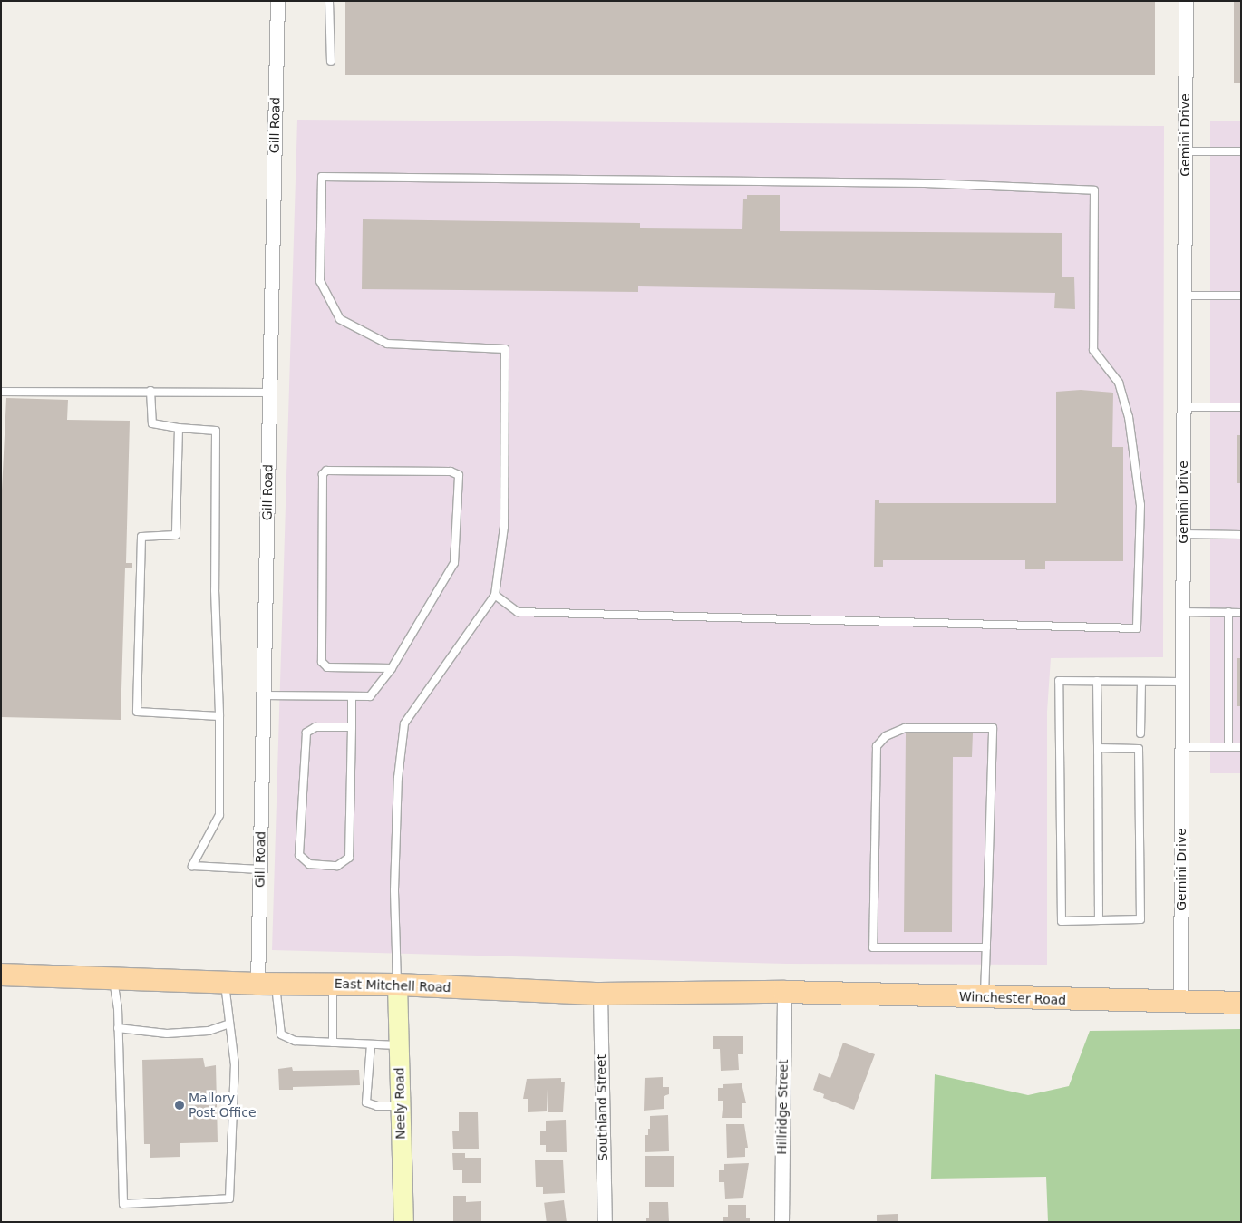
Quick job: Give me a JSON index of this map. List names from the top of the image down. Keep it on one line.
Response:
{"streets":{"main road":["East Mitchell Road","Winchester Road"],"street":["Gill Road","Gemini Drive","Neely Road","Hillridge Street","Southland Street"]},"crossings":[["Gill Road","East Mitchell Road"],["Gemini Drive","Winchester Road"],["East Mitchell Road","Winchester Road"],["East Mitchell Road","Neely Road"],["East Mitchell Road","Hillridge Street"],["East Mitchell Road","Southland Street"],["Winchester Road","Hillridge Street"]],"places":["Mallory Post Office"]}
